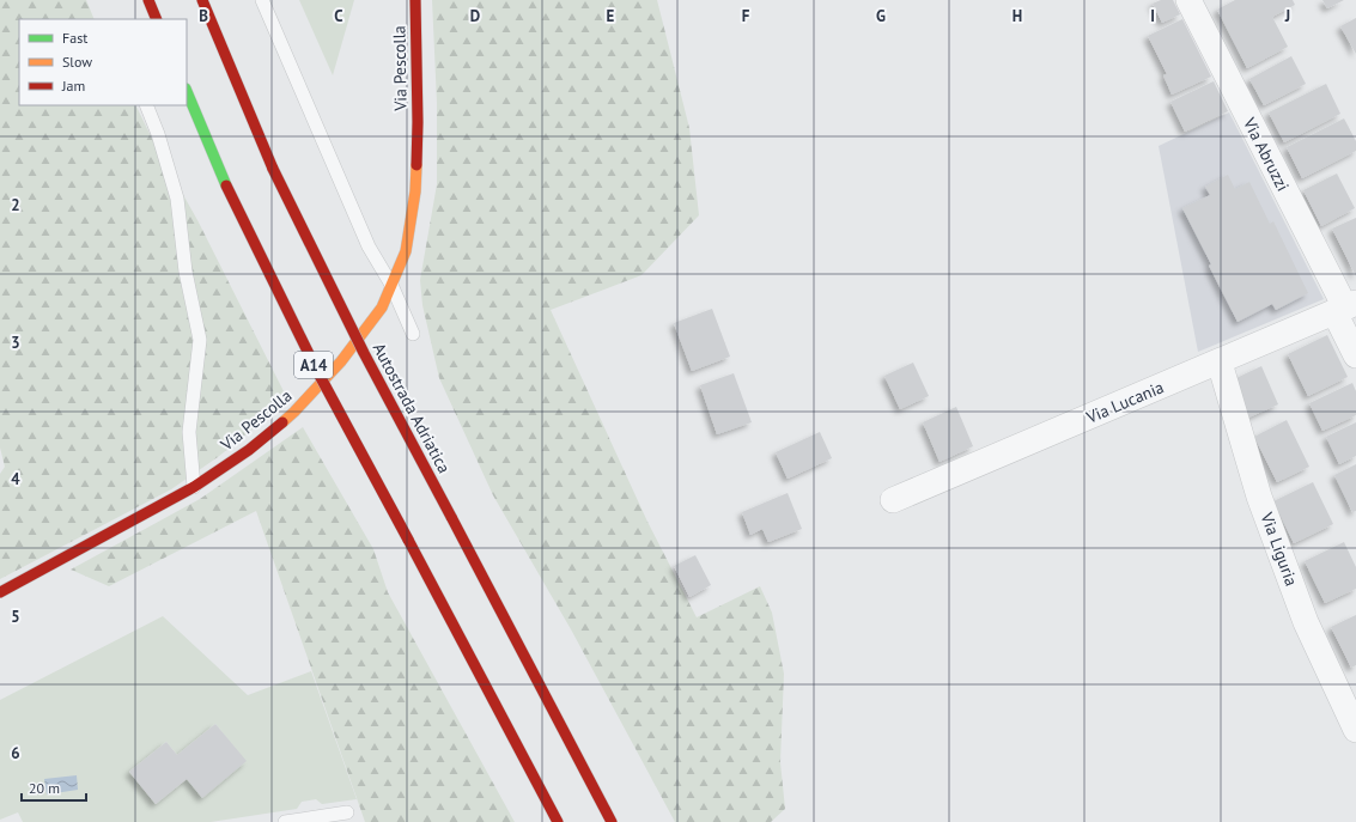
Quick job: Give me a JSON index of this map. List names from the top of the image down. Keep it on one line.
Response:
{"streets":{"main road":["Via Pescolla","A14","Autostrada Adriatica"],"street":["Via Abruzzi","Via Lucania","Via Liguria"]},"crossings":[["Via Abruzzi","Via Lucania"],["Via Lucania","Via Liguria"]],"legend":["Fast","Slow","Jam"],"scale_bar":"20 m","grid":{"columns":["B","C","D","E","F","G","H","I","J"],"rows":["2","3","4","5","6"]}}
